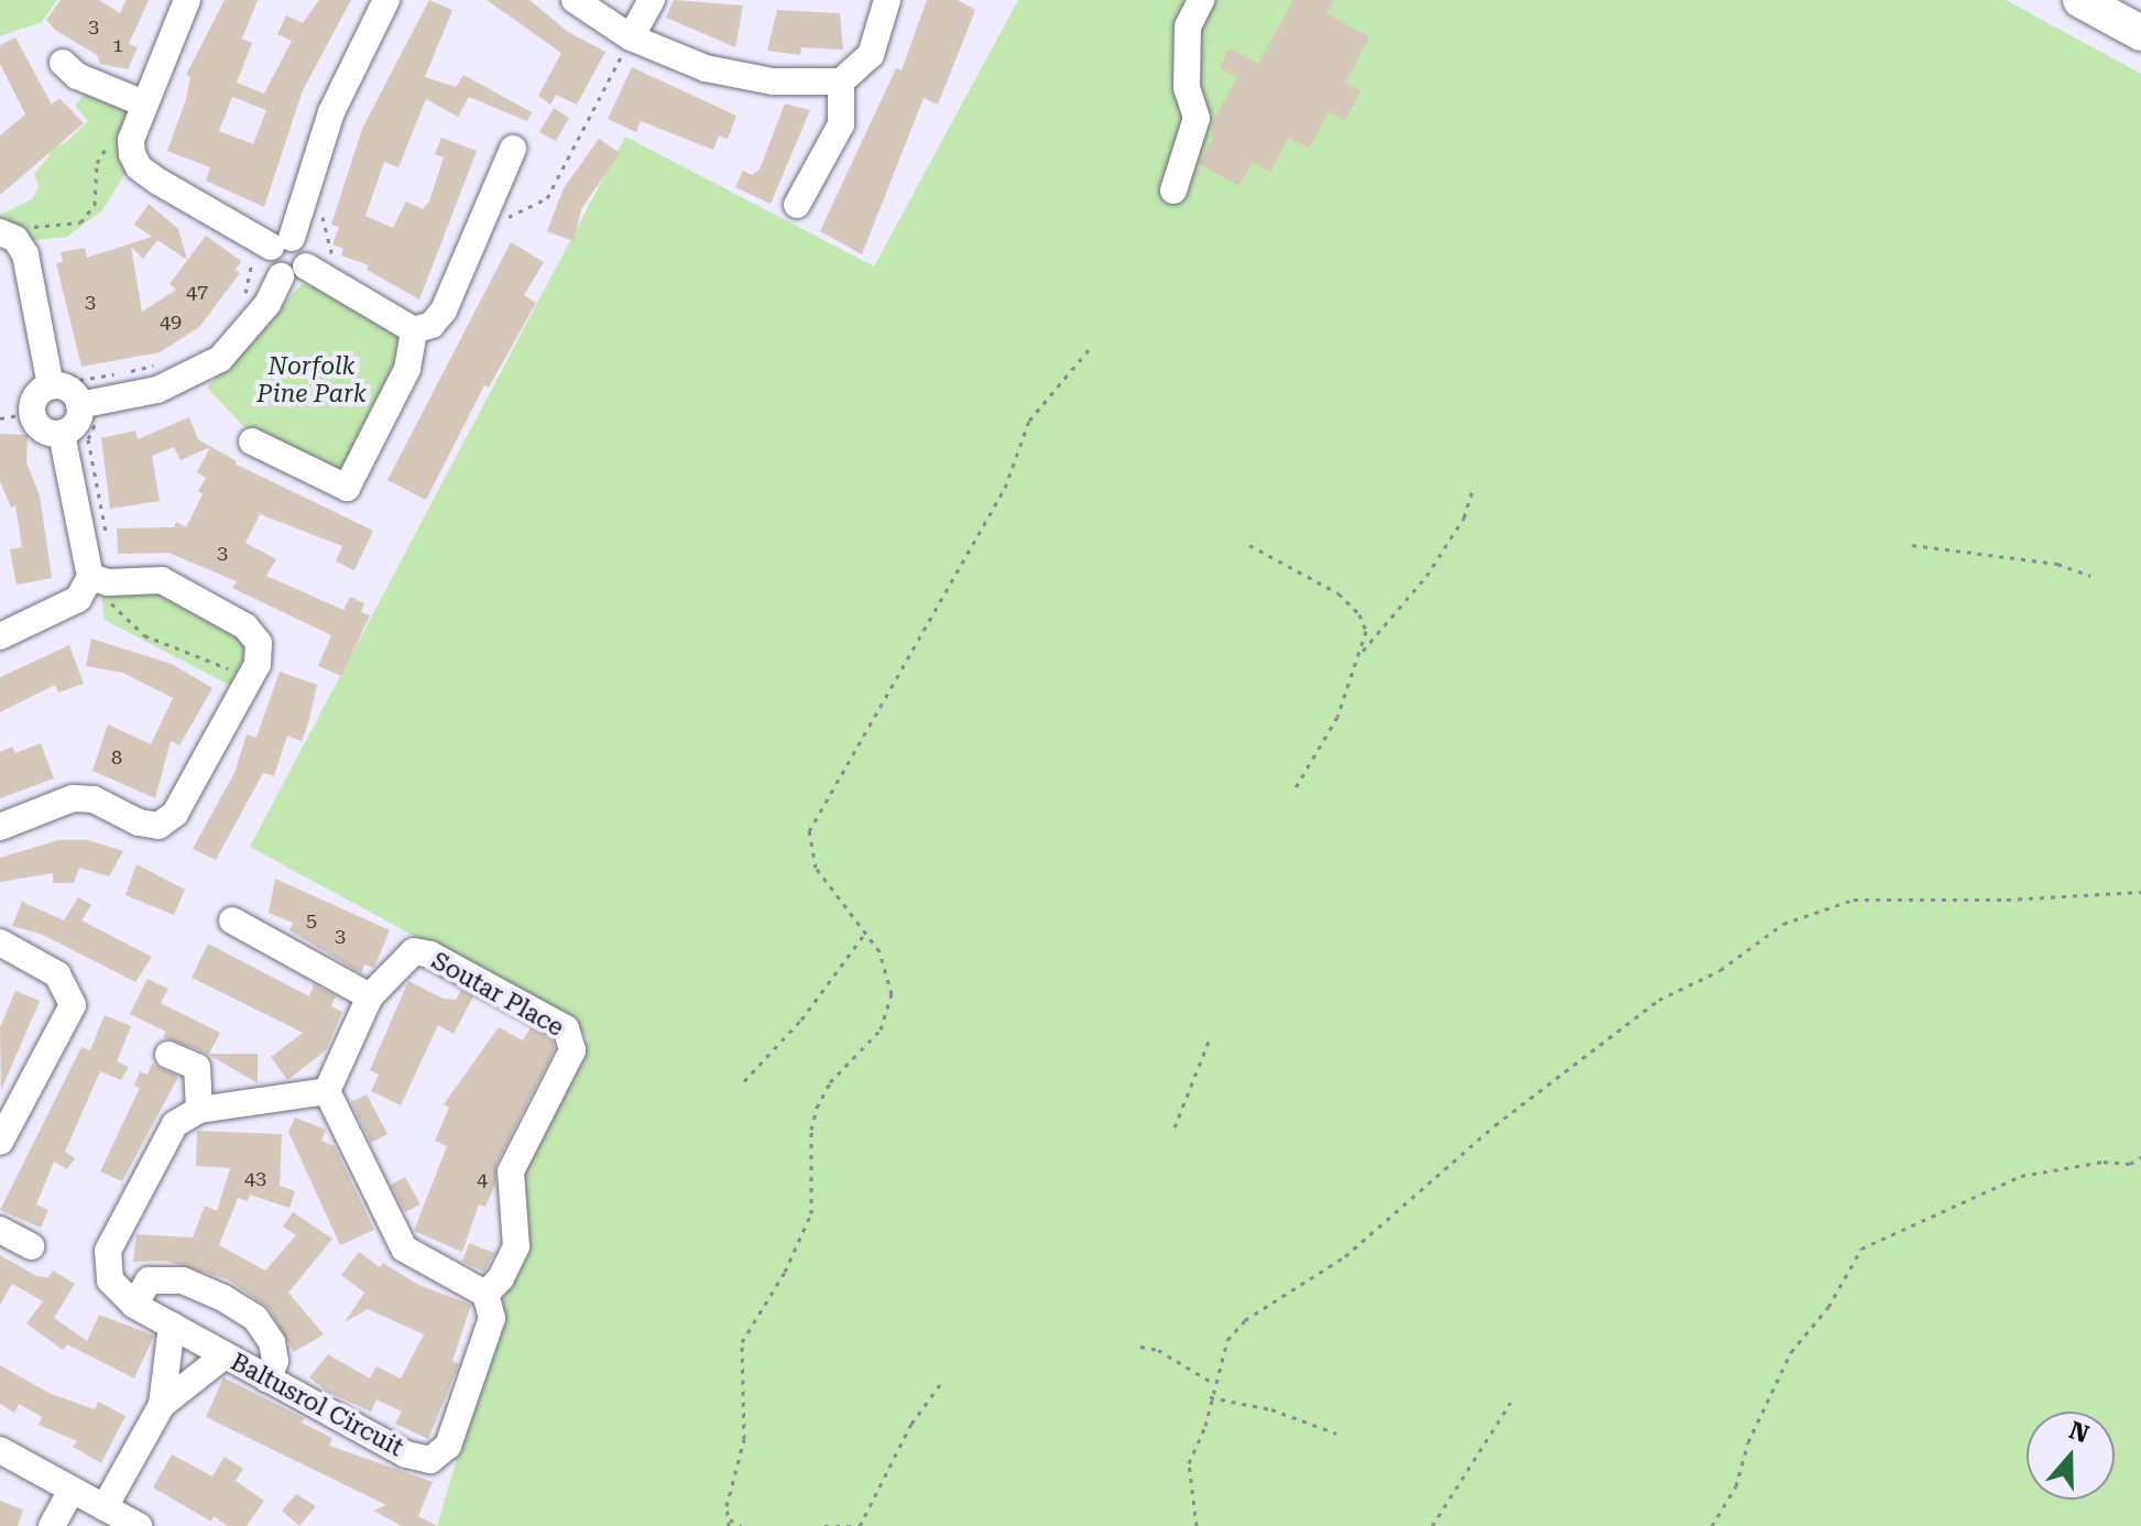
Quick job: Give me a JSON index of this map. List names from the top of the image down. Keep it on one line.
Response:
{"streets":{"street":["Soutar Place","Baltusrol Circuit"]},"crossings":[["Soutar Place","Baltusrol Circuit"]],"parks":["Norfolk Pine Park"],"house_numbers":["3","1","47","3","49","3","8","5","3","43","4"],"north":"top"}
